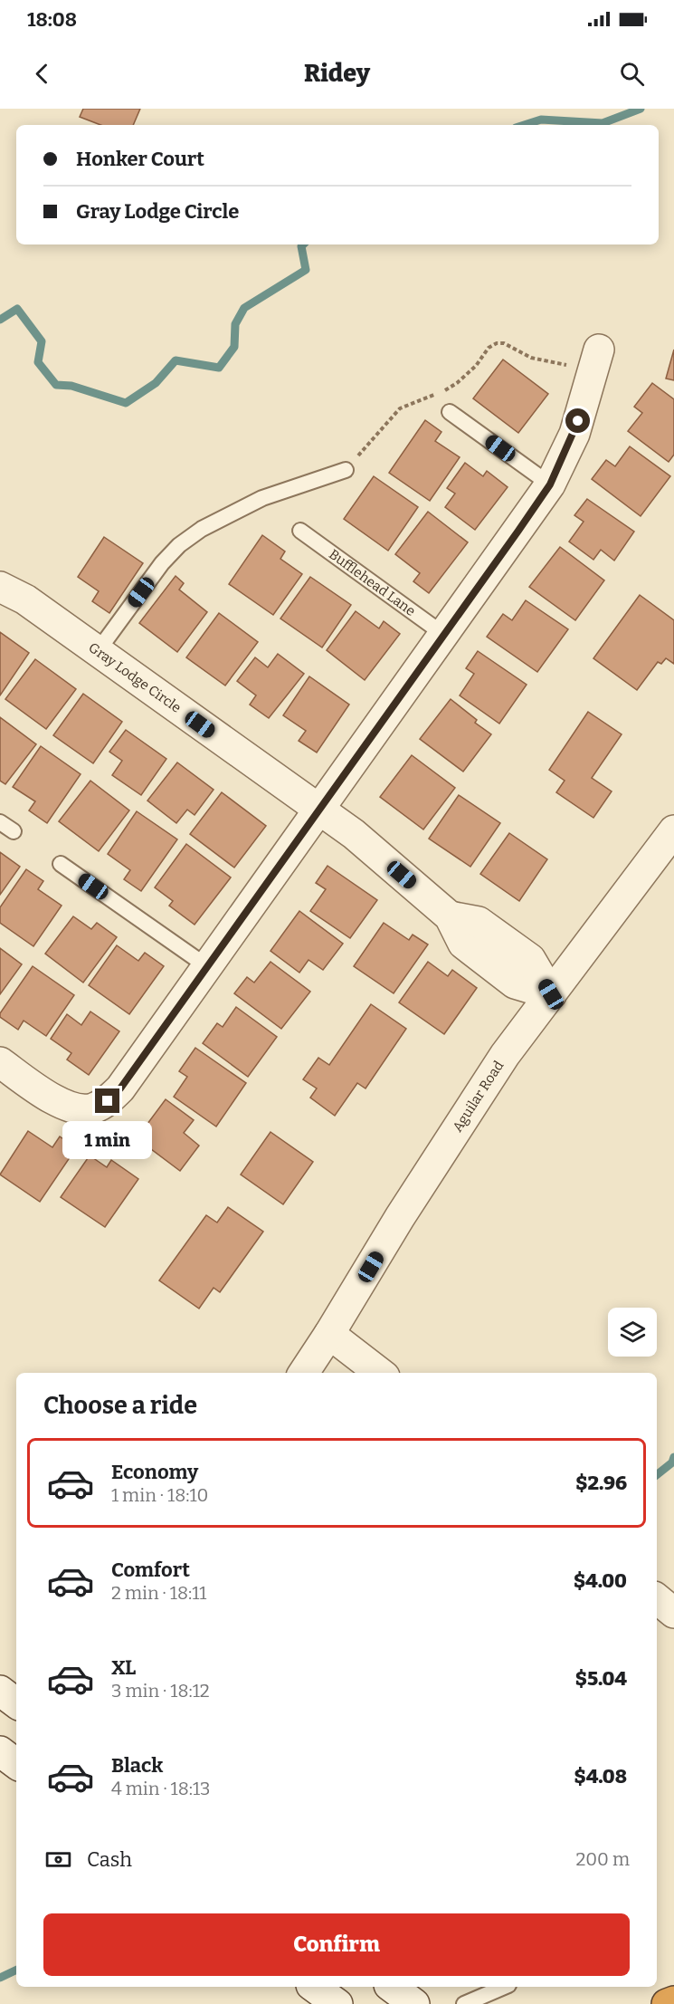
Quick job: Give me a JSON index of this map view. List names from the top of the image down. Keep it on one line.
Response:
{"streets":{"street":["Gray Lodge Circle","Aguilar Road"],"lane":["Bufflehead Lane"]},"crossings":[["Gray Lodge Circle","Aguilar Road"]],"page":{"status":"18:08","header":"Ridey","banner":["Honker Court","Gray Lodge Circle"],"bubble":"1 min","heading":"Choose a ride","list":[{"name":"Economy","note":"1 min · 18:10","value":"$2.96"},{"name":"Comfort","note":"2 min · 18:11","value":"$4.00"},{"name":"XL","note":"3 min · 18:12","value":"$5.04"},{"name":"Black","note":"4 min · 18:13","value":"$4.08"}],"pay":["Cash","200 m"],"buttons":"Confirm"}}
